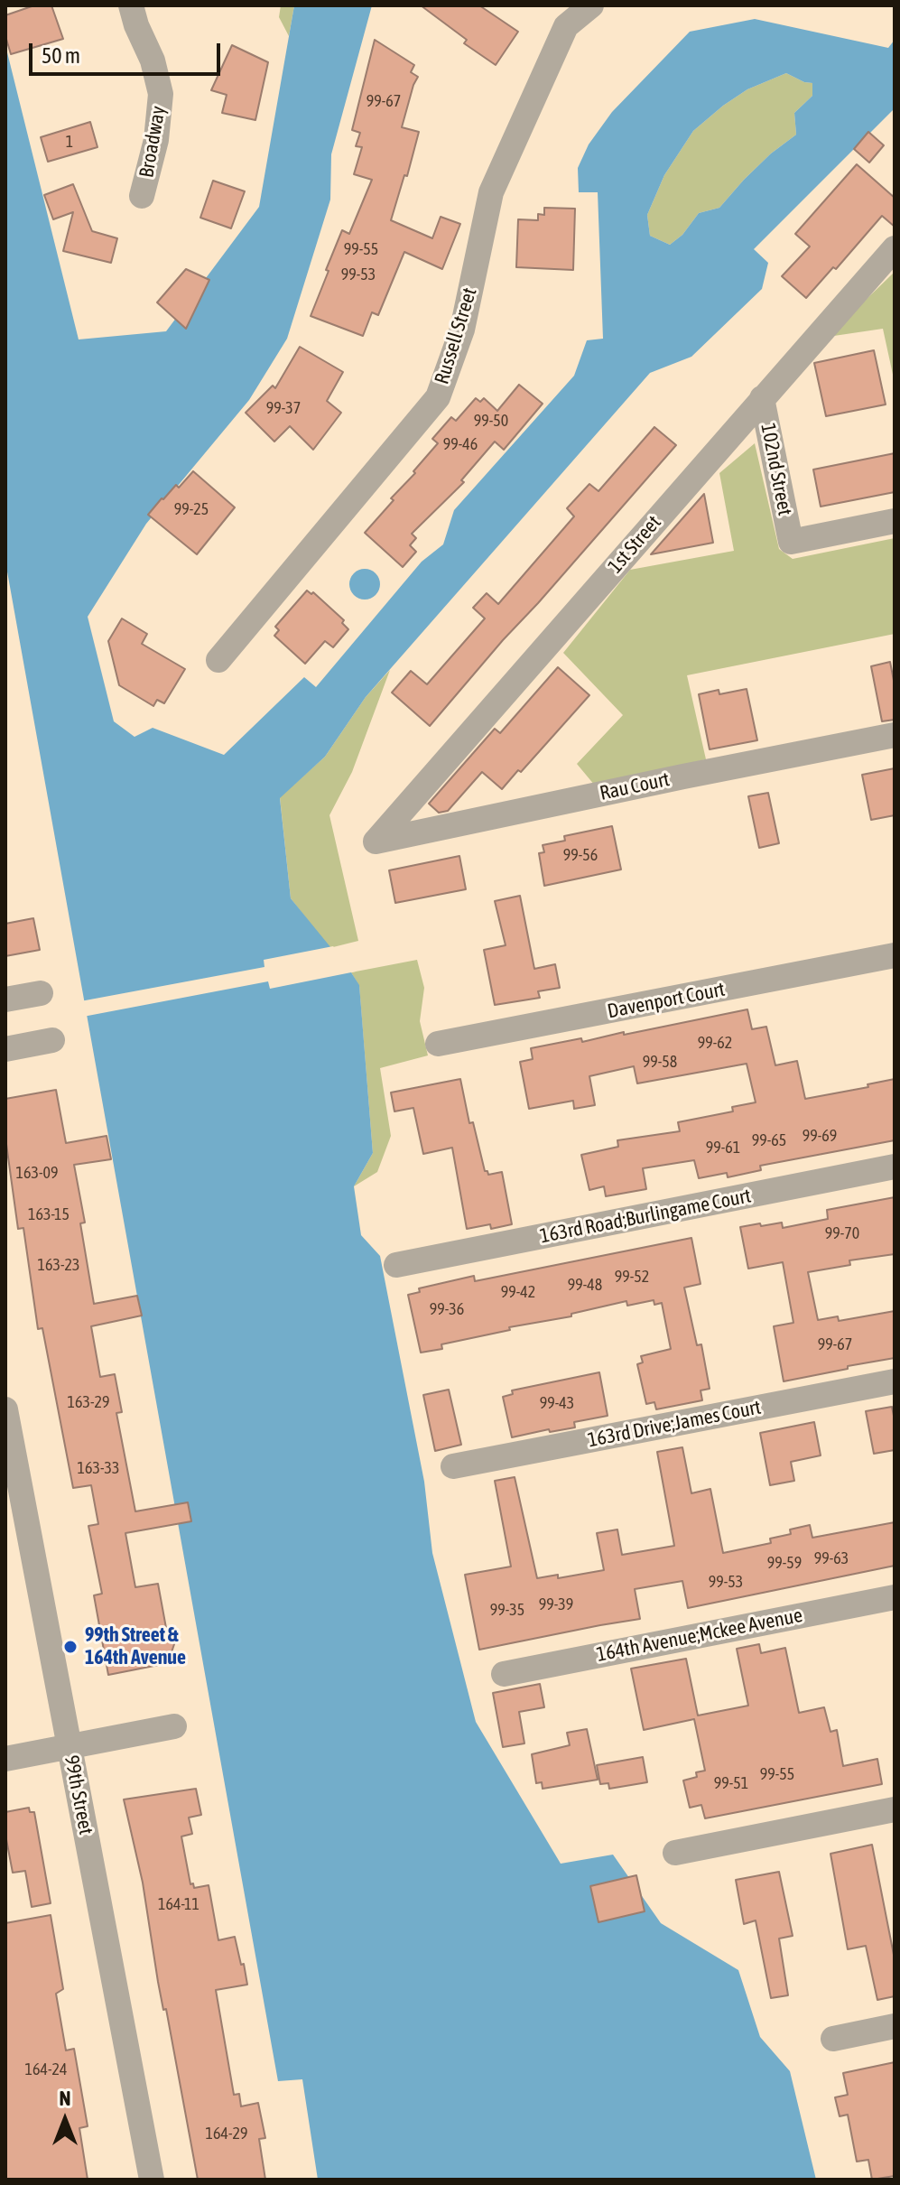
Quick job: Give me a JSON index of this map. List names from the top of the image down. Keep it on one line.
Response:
{"streets":{"street":["Broadway","Russell Street","102nd Street","1st Street","Rau Court","Davenport Court","163rd Road;Burlingame Court","163rd Drive;James Court","164th Avenue;Mckee Avenue","99th Street"]},"crossings":[["102nd Street","1st Street"],["1st Street","Rau Court"]],"places":["99th Street & 164th Avenue"],"house_numbers":["99-67","1","99-55","99-53","99-37","99-50","99-46","99-25","99-56","99-62","99-58","99-69","99-65","99-61","163-09","163-15","99-70","163-23","99-52","99-48","99-42","99-36","99-67","163-29","99-43","163-33","99-63","99-59","99-53","99-39","99-35","99-55","99-51","164-11","164-24","164-29"],"scale_bar":"50 m","north":"top"}
